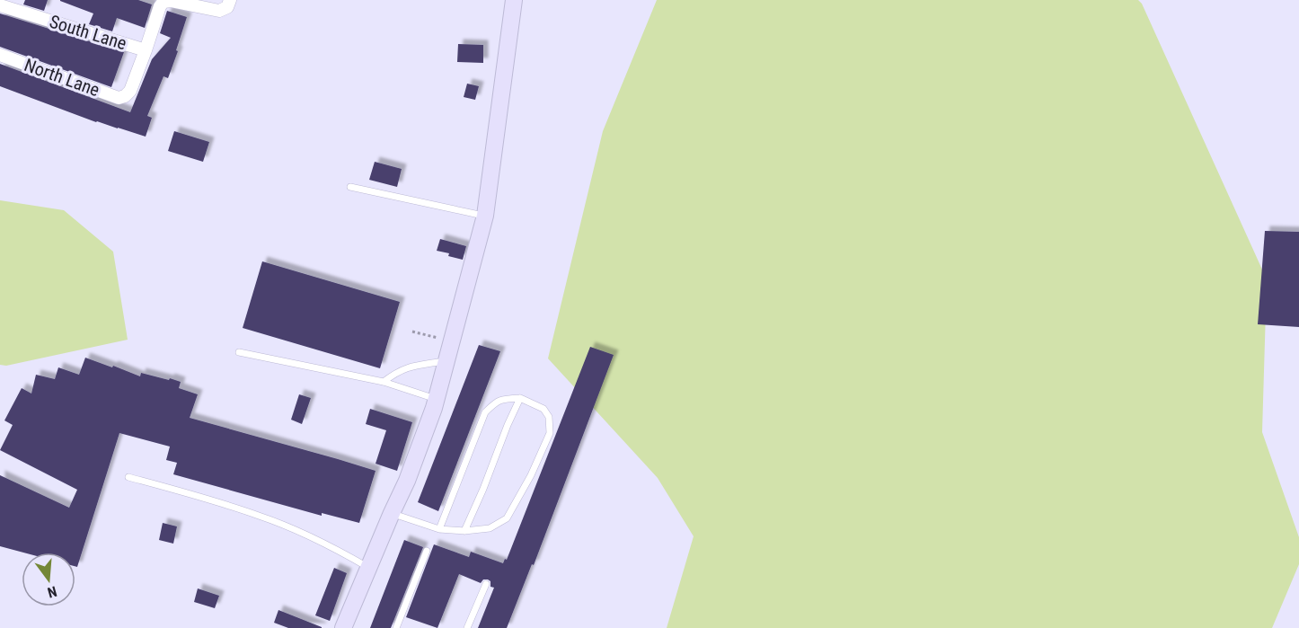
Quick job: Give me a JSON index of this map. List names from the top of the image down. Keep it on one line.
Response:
{"streets":{"street":["South Lane","North Lane"]},"crossings":[["South Lane","North Lane"]],"north":"bottom"}
